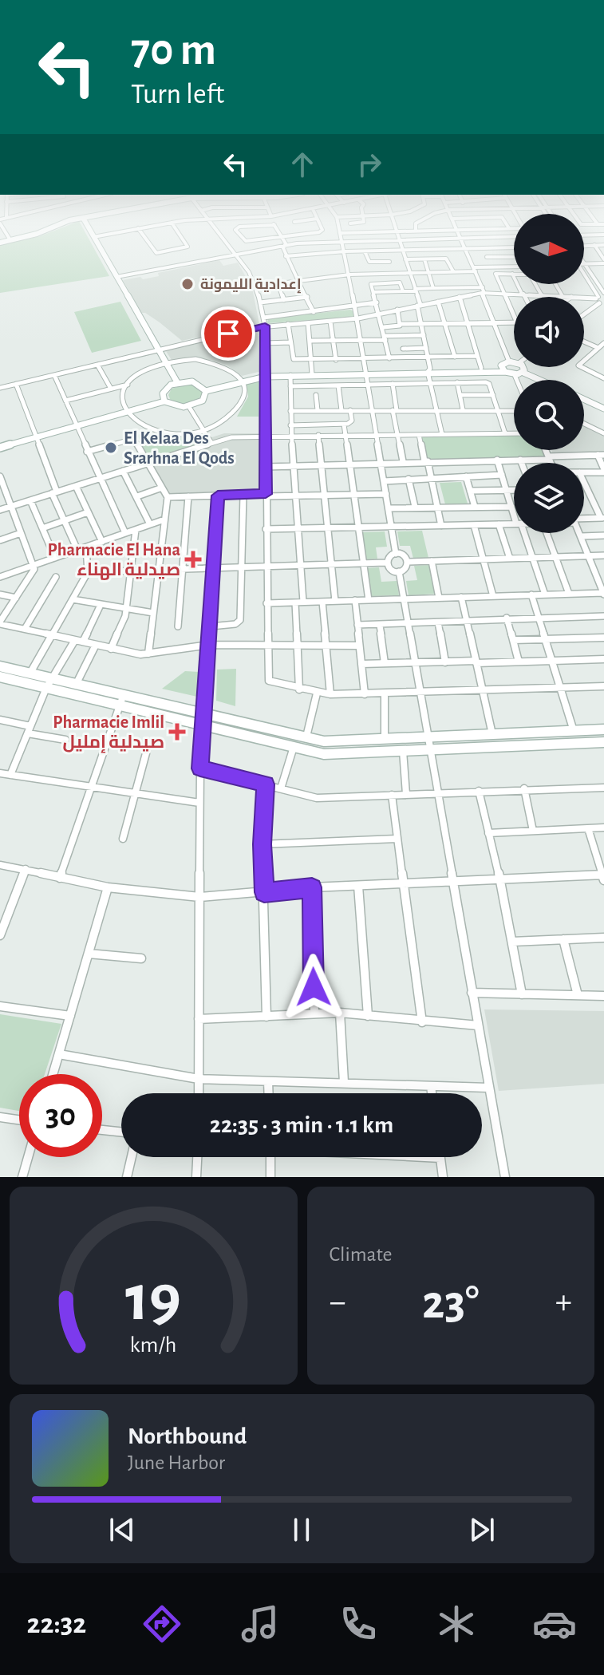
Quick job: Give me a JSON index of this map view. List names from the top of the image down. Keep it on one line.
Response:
{"places":{"other":["إعدادية الليمونة","El Kelaa Des Srarhna El Qods"],"health":["Pharmacie El Hana صيدلية الهناء","Pharmacie Imlil صيدلية إمليل"]},"north":"right","page":{"turn":["70 m","Turn left"],"limit":"30","trip":"22:35 · 3 min · 1.1 km","tile":"Climate","heat":["−","23°","+"],"song":["Northbound","June Harbor"],"tabs":"22:32","gauge":["19","km/h"]}}
